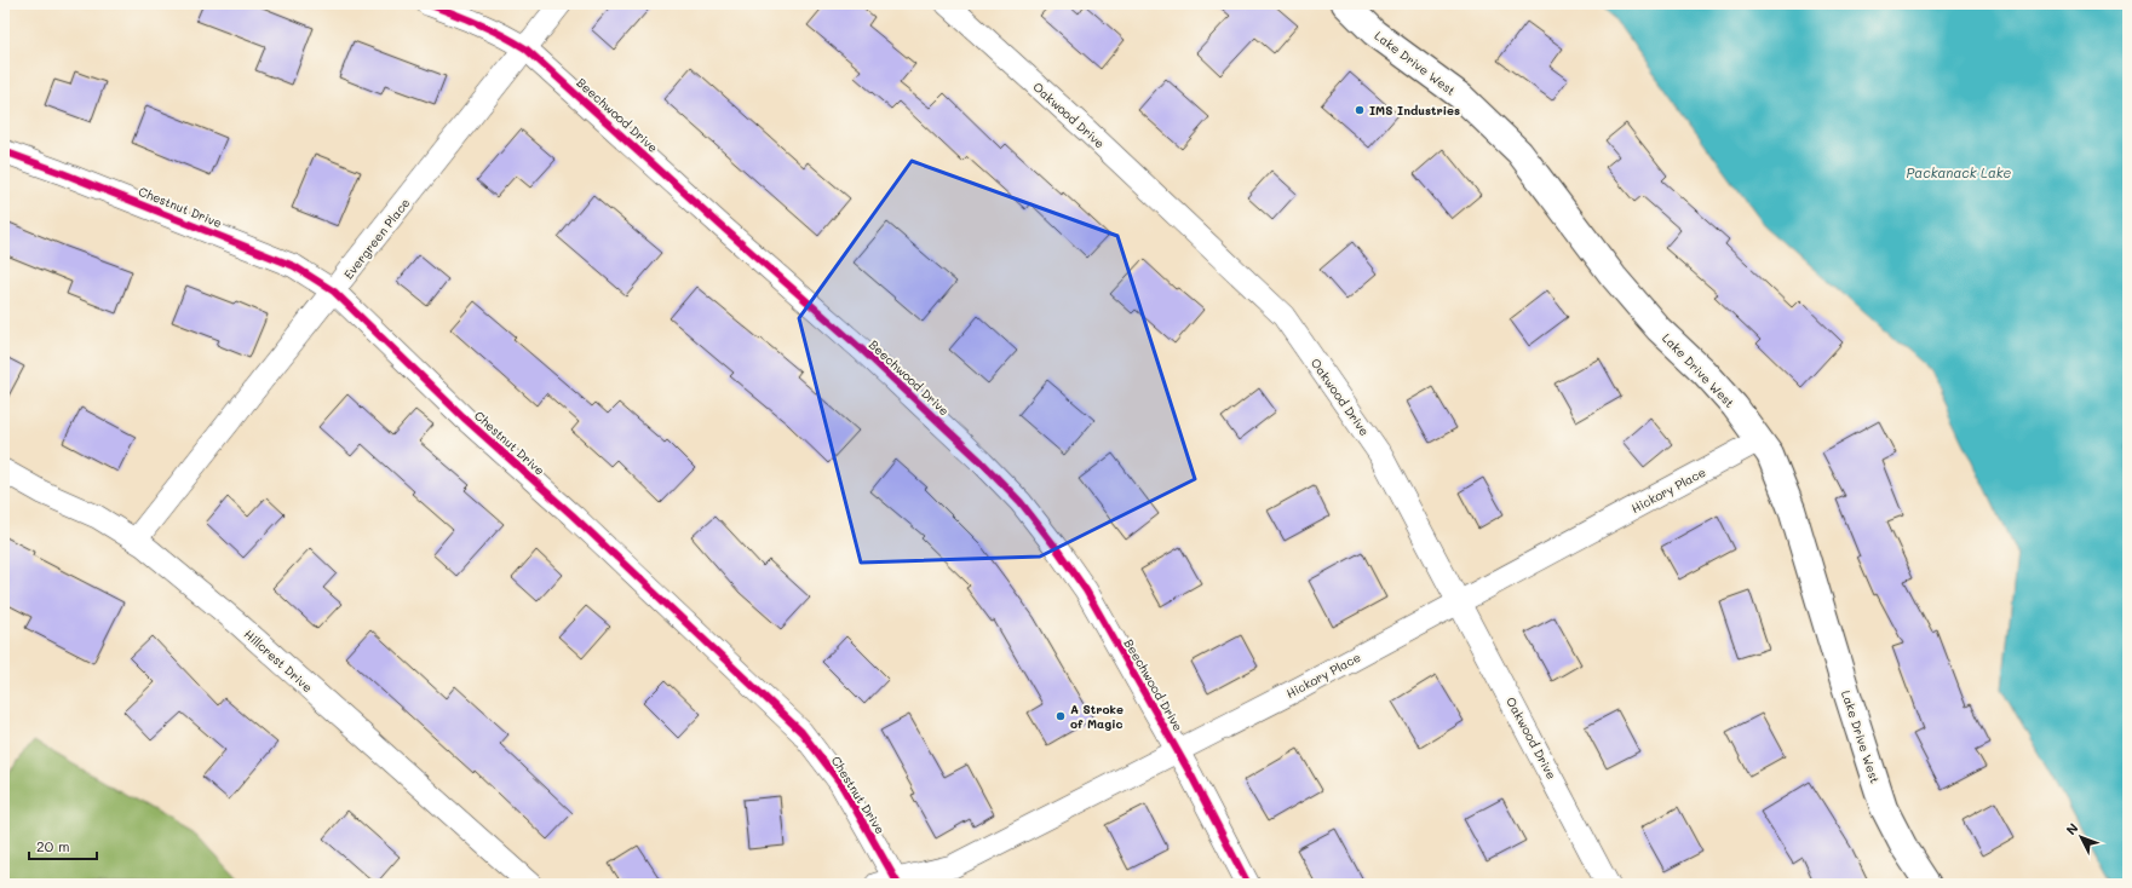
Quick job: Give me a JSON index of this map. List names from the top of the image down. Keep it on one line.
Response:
{"streets":{"street":["Lake Drive West","Beechwood Drive","Oakwood Drive","Chestnut Drive","Evergreen Place","Hickory Place","Hillcrest Drive"]},"crossings":[["Lake Drive West","Hickory Place"],["Beechwood Drive","Evergreen Place"],["Beechwood Drive","Hickory Place"],["Oakwood Drive","Hickory Place"],["Chestnut Drive","Evergreen Place"],["Chestnut Drive","Hickory Place"],["Evergreen Place","Hillcrest Drive"]],"water":["Packanack Lake"],"places":["IMS Industries","A Stroke of Magic"],"scale_bar":"20 m","north":"top left"}
